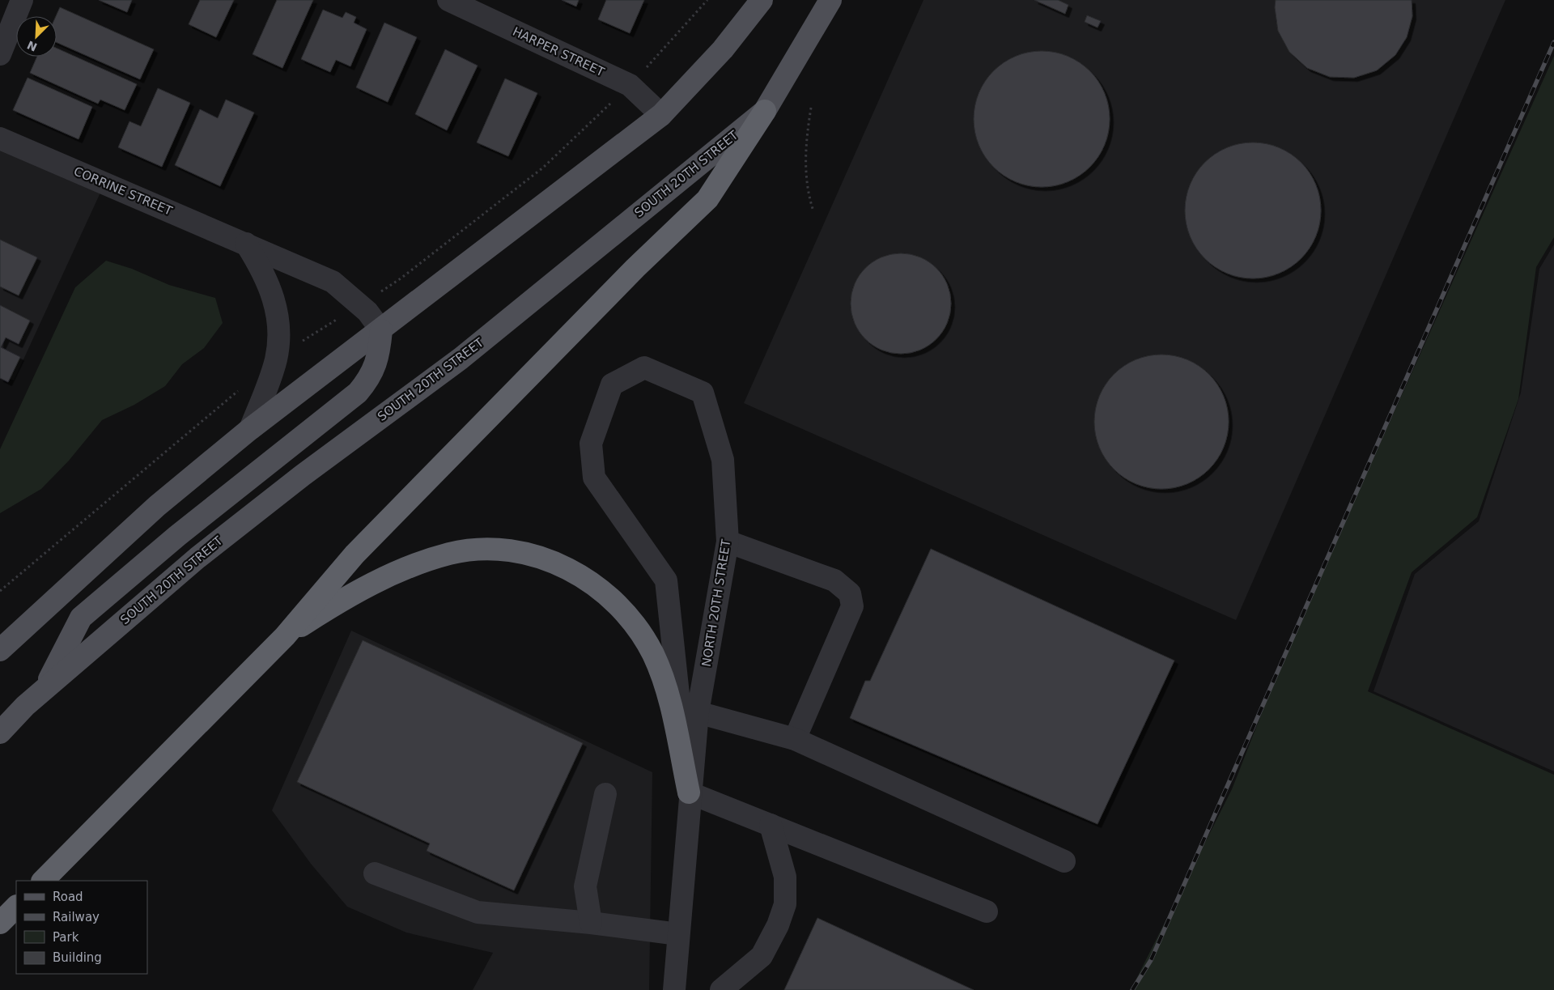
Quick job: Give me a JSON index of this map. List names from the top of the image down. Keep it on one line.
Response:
{"streets":{"main road":["SOUTH 20TH STREET"],"street":["HARPER STREET","CORRINE STREET","NORTH 20TH STREET"]},"legend":["Road","Railway","Park","Building"],"north":"bottom left"}
